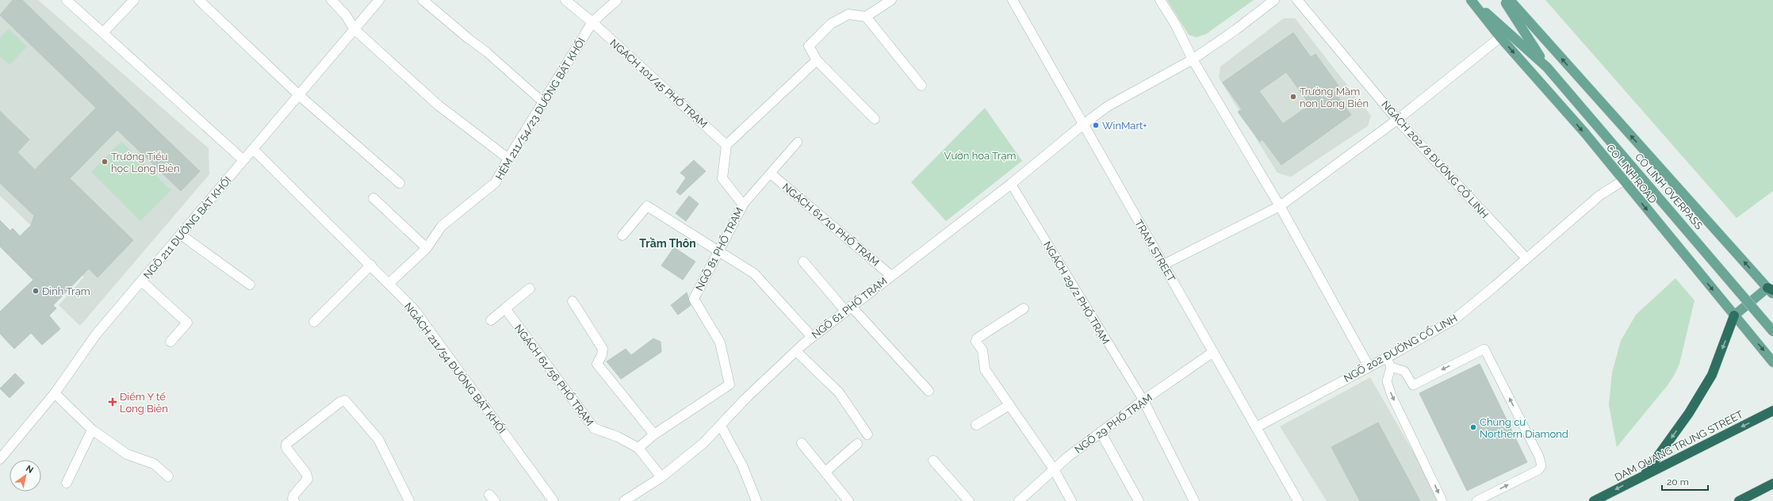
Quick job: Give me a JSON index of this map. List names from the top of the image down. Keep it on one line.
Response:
{"streets":{"highway":["DAM QUANG TRUNG STREET"],"main road":["CO LINH ROAD","CO LINH OVERPASS"],"street":["NGÁCH 101/45 PHỐ TRẠM","HẺM 211/54/23 ĐƯỜNG BÁT KHỐI","NGÁCH 202/8 ĐƯỜNG CỔ LINH","NGÁCH 61/10 PHỐ TRẠM","NGÕ 211 ĐƯỜNG BÁT KHỐI","NGÕ 81 PHỐ TRẠM","TRAM STREET","NGÕ 61 PHỐ TRẠM","NGÕ 202 ĐƯỜNG CỔ LINH","NGÁCH 211/54 ĐƯỜNG BÁT KHỐI","NGÁCH 61/56 PHỐ TRẠM","NGÕ 29 PHỐ TRẠM"],"lane":["NGÁCH 29/2 PHỐ TRẠM"]},"crossings":[["NGÁCH 101/45 PHỐ TRẠM","HẺM 211/54/23 ĐƯỜNG BÁT KHỐI"],["NGÁCH 101/45 PHỐ TRẠM","NGÕ 81 PHỐ TRẠM"],["HẺM 211/54/23 ĐƯỜNG BÁT KHỐI","NGÁCH 211/54 ĐƯỜNG BÁT KHỐI"],["NGÁCH 202/8 ĐƯỜNG CỔ LINH","NGÕ 202 ĐƯỜNG CỔ LINH"],["CO LINH ROAD","CO LINH OVERPASS"],["CO LINH ROAD","NGÕ 202 ĐƯỜNG CỔ LINH"],["NGÁCH 61/10 PHỐ TRẠM","NGÕ 61 PHỐ TRẠM"],["NGÕ 211 ĐƯỜNG BÁT KHỐI","NGÁCH 211/54 ĐƯỜNG BÁT KHỐI"],["NGÕ 81 PHỐ TRẠM","NGÁCH 61/56 PHỐ TRẠM"],["TRAM STREET","NGÕ 61 PHỐ TRẠM"],["TRAM STREET","NGÕ 202 ĐƯỜNG CỔ LINH"],["TRAM STREET","NGÕ 29 PHỐ TRẠM"],["NGÁCH 29/2 PHỐ TRẠM","NGÕ 61 PHỐ TRẠM"],["NGÁCH 29/2 PHỐ TRẠM","NGÕ 29 PHỐ TRẠM"],["NGÕ 61 PHỐ TRẠM","NGÁCH 61/56 PHỐ TRẠM"]],"one_way":["DAM QUANG TRUNG STREET"],"districts":["Trầm Thôn"],"parks":["Vườn hoa Trạm"],"places":{"other":["Trường Mầm non Long Biên","WinMart+","Trường Tiểu học Long Biên","Đình Trạm","Chung cư Northern Diamond"],"health":["Điểm Y tế Long Biên"]},"scale_bar":"20 m","north":"top right"}
